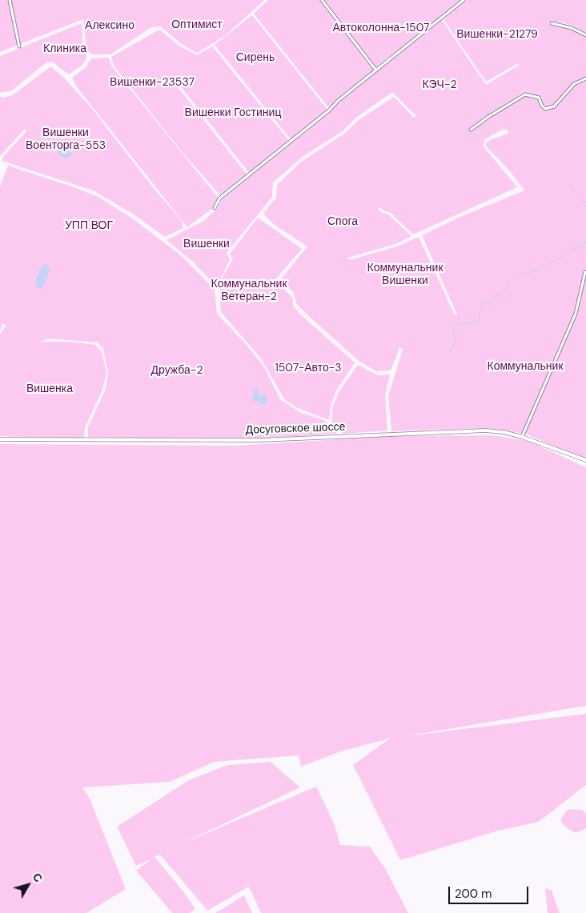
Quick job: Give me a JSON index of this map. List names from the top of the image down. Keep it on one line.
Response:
{"streets":{"main road":["Досуговское шоссе"]},"parks":["Оптимист","Алексино","Автоколонна-1507","Вишенки-21279","Клиника","Сирень","Вишенки-23537","КЭЧ-2","Вишенки Гостиниц","Вишенки Военторга-553","Спога","УПП ВОГ","Вишенки","Коммунальник Вишенки","Коммунальник Ветеран-2","Коммунальник","1507-Авто-3","Дружба-2","Вишенка"],"scale_bar":"200 m","north":"top right"}
